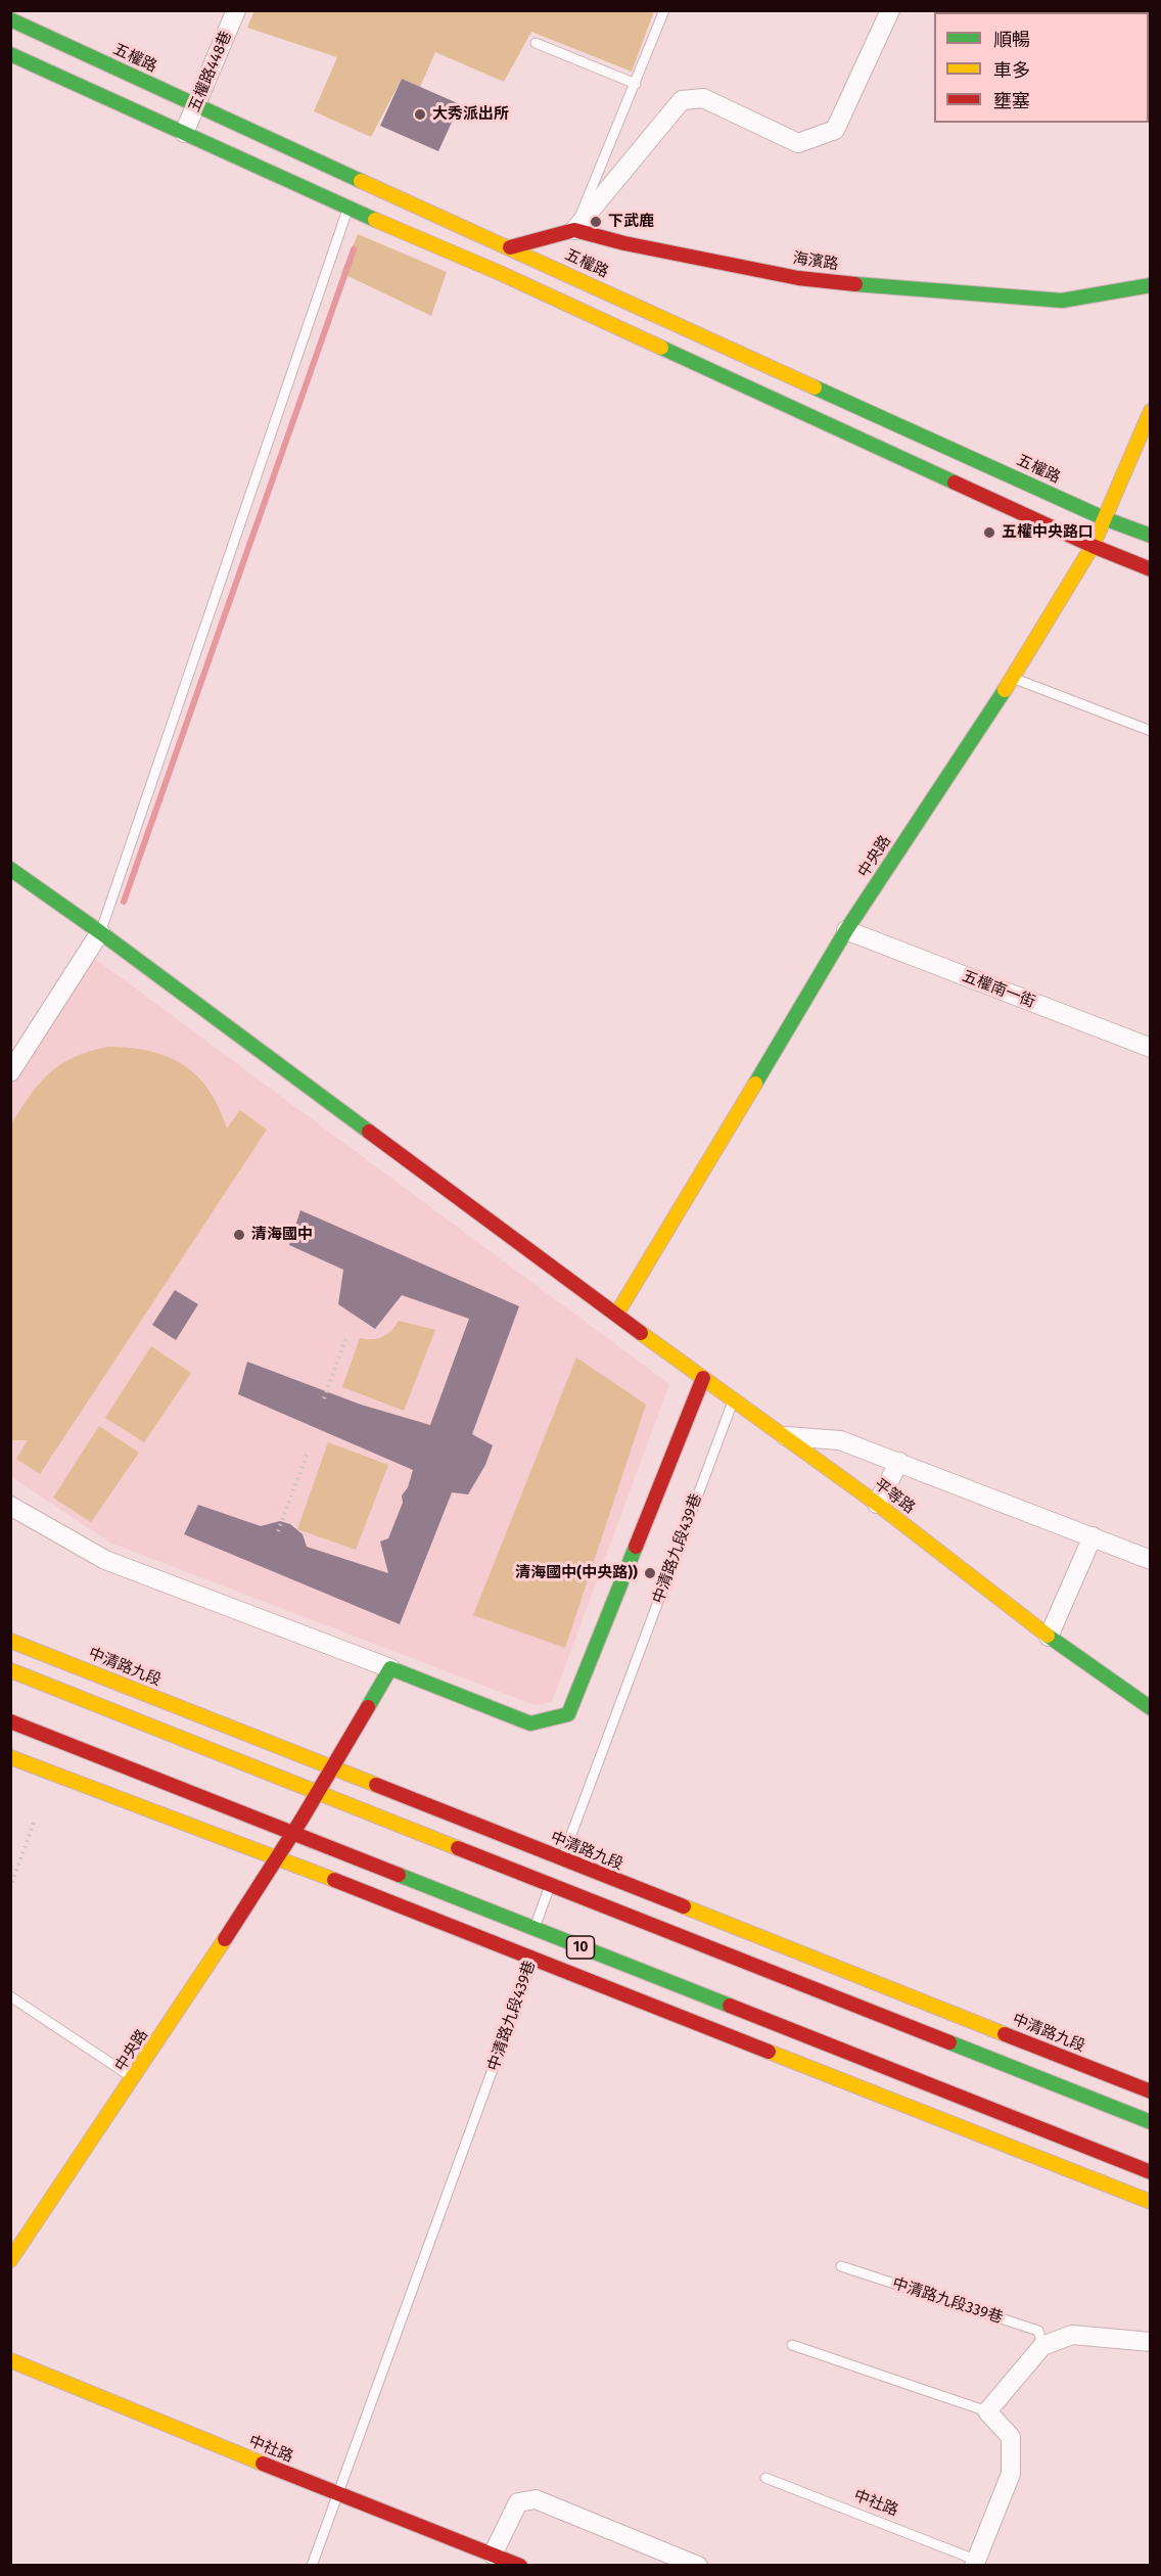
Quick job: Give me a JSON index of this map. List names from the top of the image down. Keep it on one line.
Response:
{"streets":{"street":["五權路","五權路448巷","海濱路","中央路","五權南一街","平等路","中清路九段","10","中社路"],"lane":["中清路九段439巷","中清路九段339巷"]},"crossings":[["五權路","五權路448巷"],["五權路","海濱路"],["五權路","中央路"],["中央路","五權南一街"],["中央路","平等路"],["中央路","中清路九段"],["中央路","10"],["平等路","中清路九段439巷"],["中清路九段439巷","中清路九段"],["中清路九段439巷","10"],["中清路九段439巷","中社路"]],"places":["大秀派出所","下武鹿","五權中央路口","清海國中","清海國中(中央路))"],"legend":["順暢","車多","壅塞"]}
